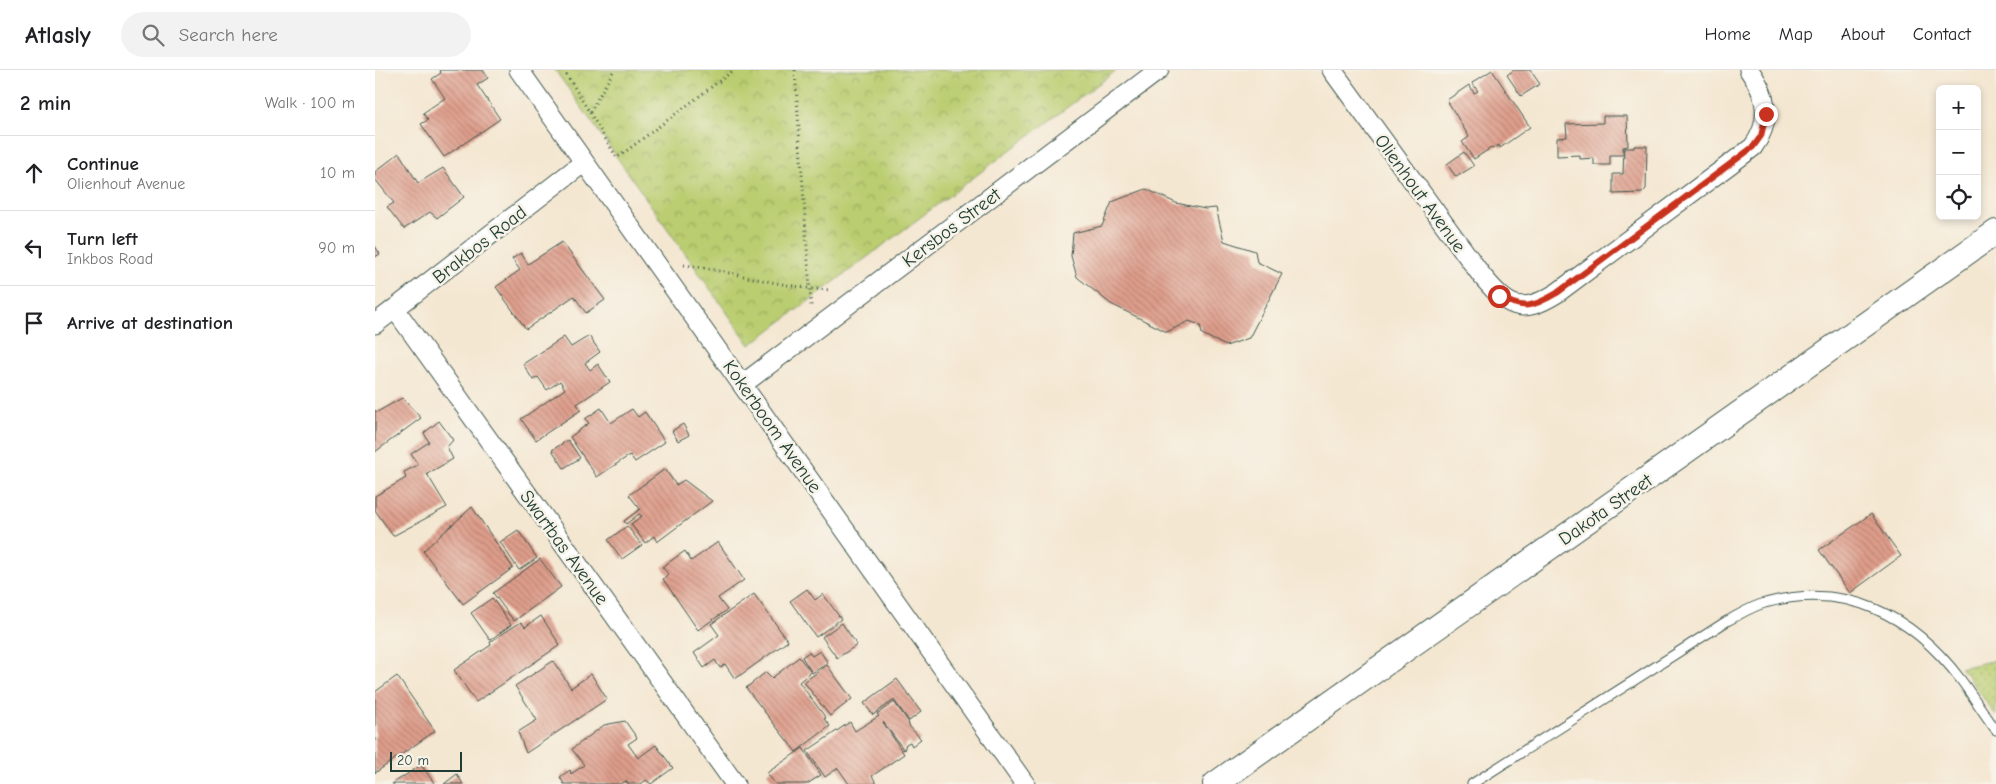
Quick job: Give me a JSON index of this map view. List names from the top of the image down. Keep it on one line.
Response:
{"streets":{"street":["Olienhout Avenue","Kersbos Street","Brakbos Road","Kokerboom Avenue","Dakota Street","Swartbas Avenue"]},"crossings":[["Kersbos Street","Kokerboom Avenue"],["Brakbos Road","Kokerboom Avenue"],["Brakbos Road","Swartbas Avenue"]],"scale_bar":"20 m","page":{"header":"Atlasly","search":"Search here","nav":["Home","Map","About","Contact"],"heading":["2 min","Walk · 100 m"],"map_buttons":["+","−"],"list":[["Continue","Olienhout Avenue","10 m"],["Turn left","Inkbos Road","90 m"],"Arrive at destination"],"scale":"20 m"}}
